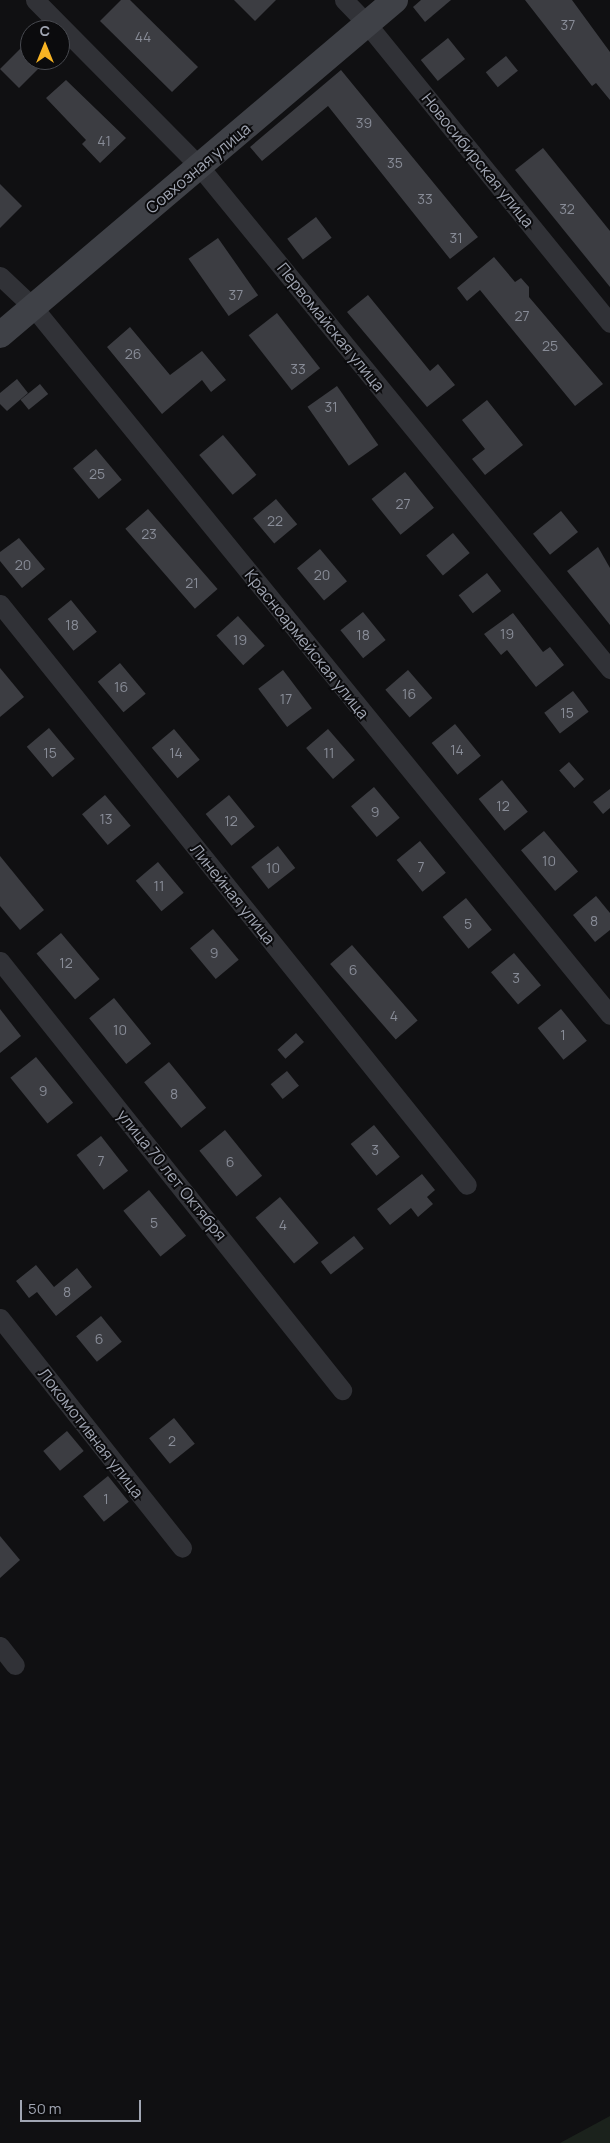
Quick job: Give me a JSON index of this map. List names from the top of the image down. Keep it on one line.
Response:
{"streets":{"street":["Новосибирская улица","Совхозная улица","Первомайская улица","Красноармейская улица","Линейная улица","улица 70 лет Октября","Локомотивная улица"]},"crossings":[["Новосибирская улица","Совхозная улица"],["Совхозная улица","Первомайская улица"],["Совхозная улица","Красноармейская улица"]],"house_numbers":["37","44","39","41","35","33","32","31","37","27","25","26","33","31","25","27","22","23","20","20","21","18","19","18","19","16","16","17","15","14","15","14","11","12","9","13","12","10","7","10","11","8","5","9","12","6","3","4","10","1","9","8","3","7","6","5","4","8","6","2","1"],"scale_bar":"50 m","north":"top"}
